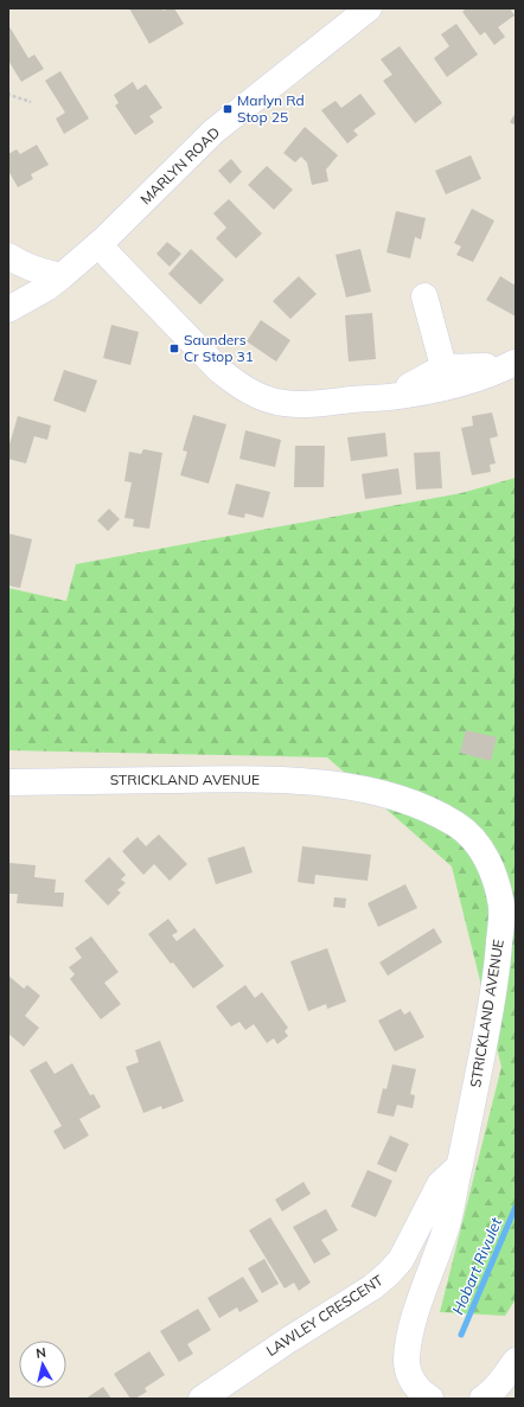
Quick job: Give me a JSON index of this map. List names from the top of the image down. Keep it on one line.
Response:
{"streets":{"street":["MARLYN ROAD","STRICKLAND AVENUE","LAWLEY CRESCENT"]},"crossings":[["STRICKLAND AVENUE","LAWLEY CRESCENT"]],"water":["Hobart Rivulet"],"places":{"transit":["Marlyn Rd Stop 25","Saunders Cr Stop 31"]},"north":"top"}
